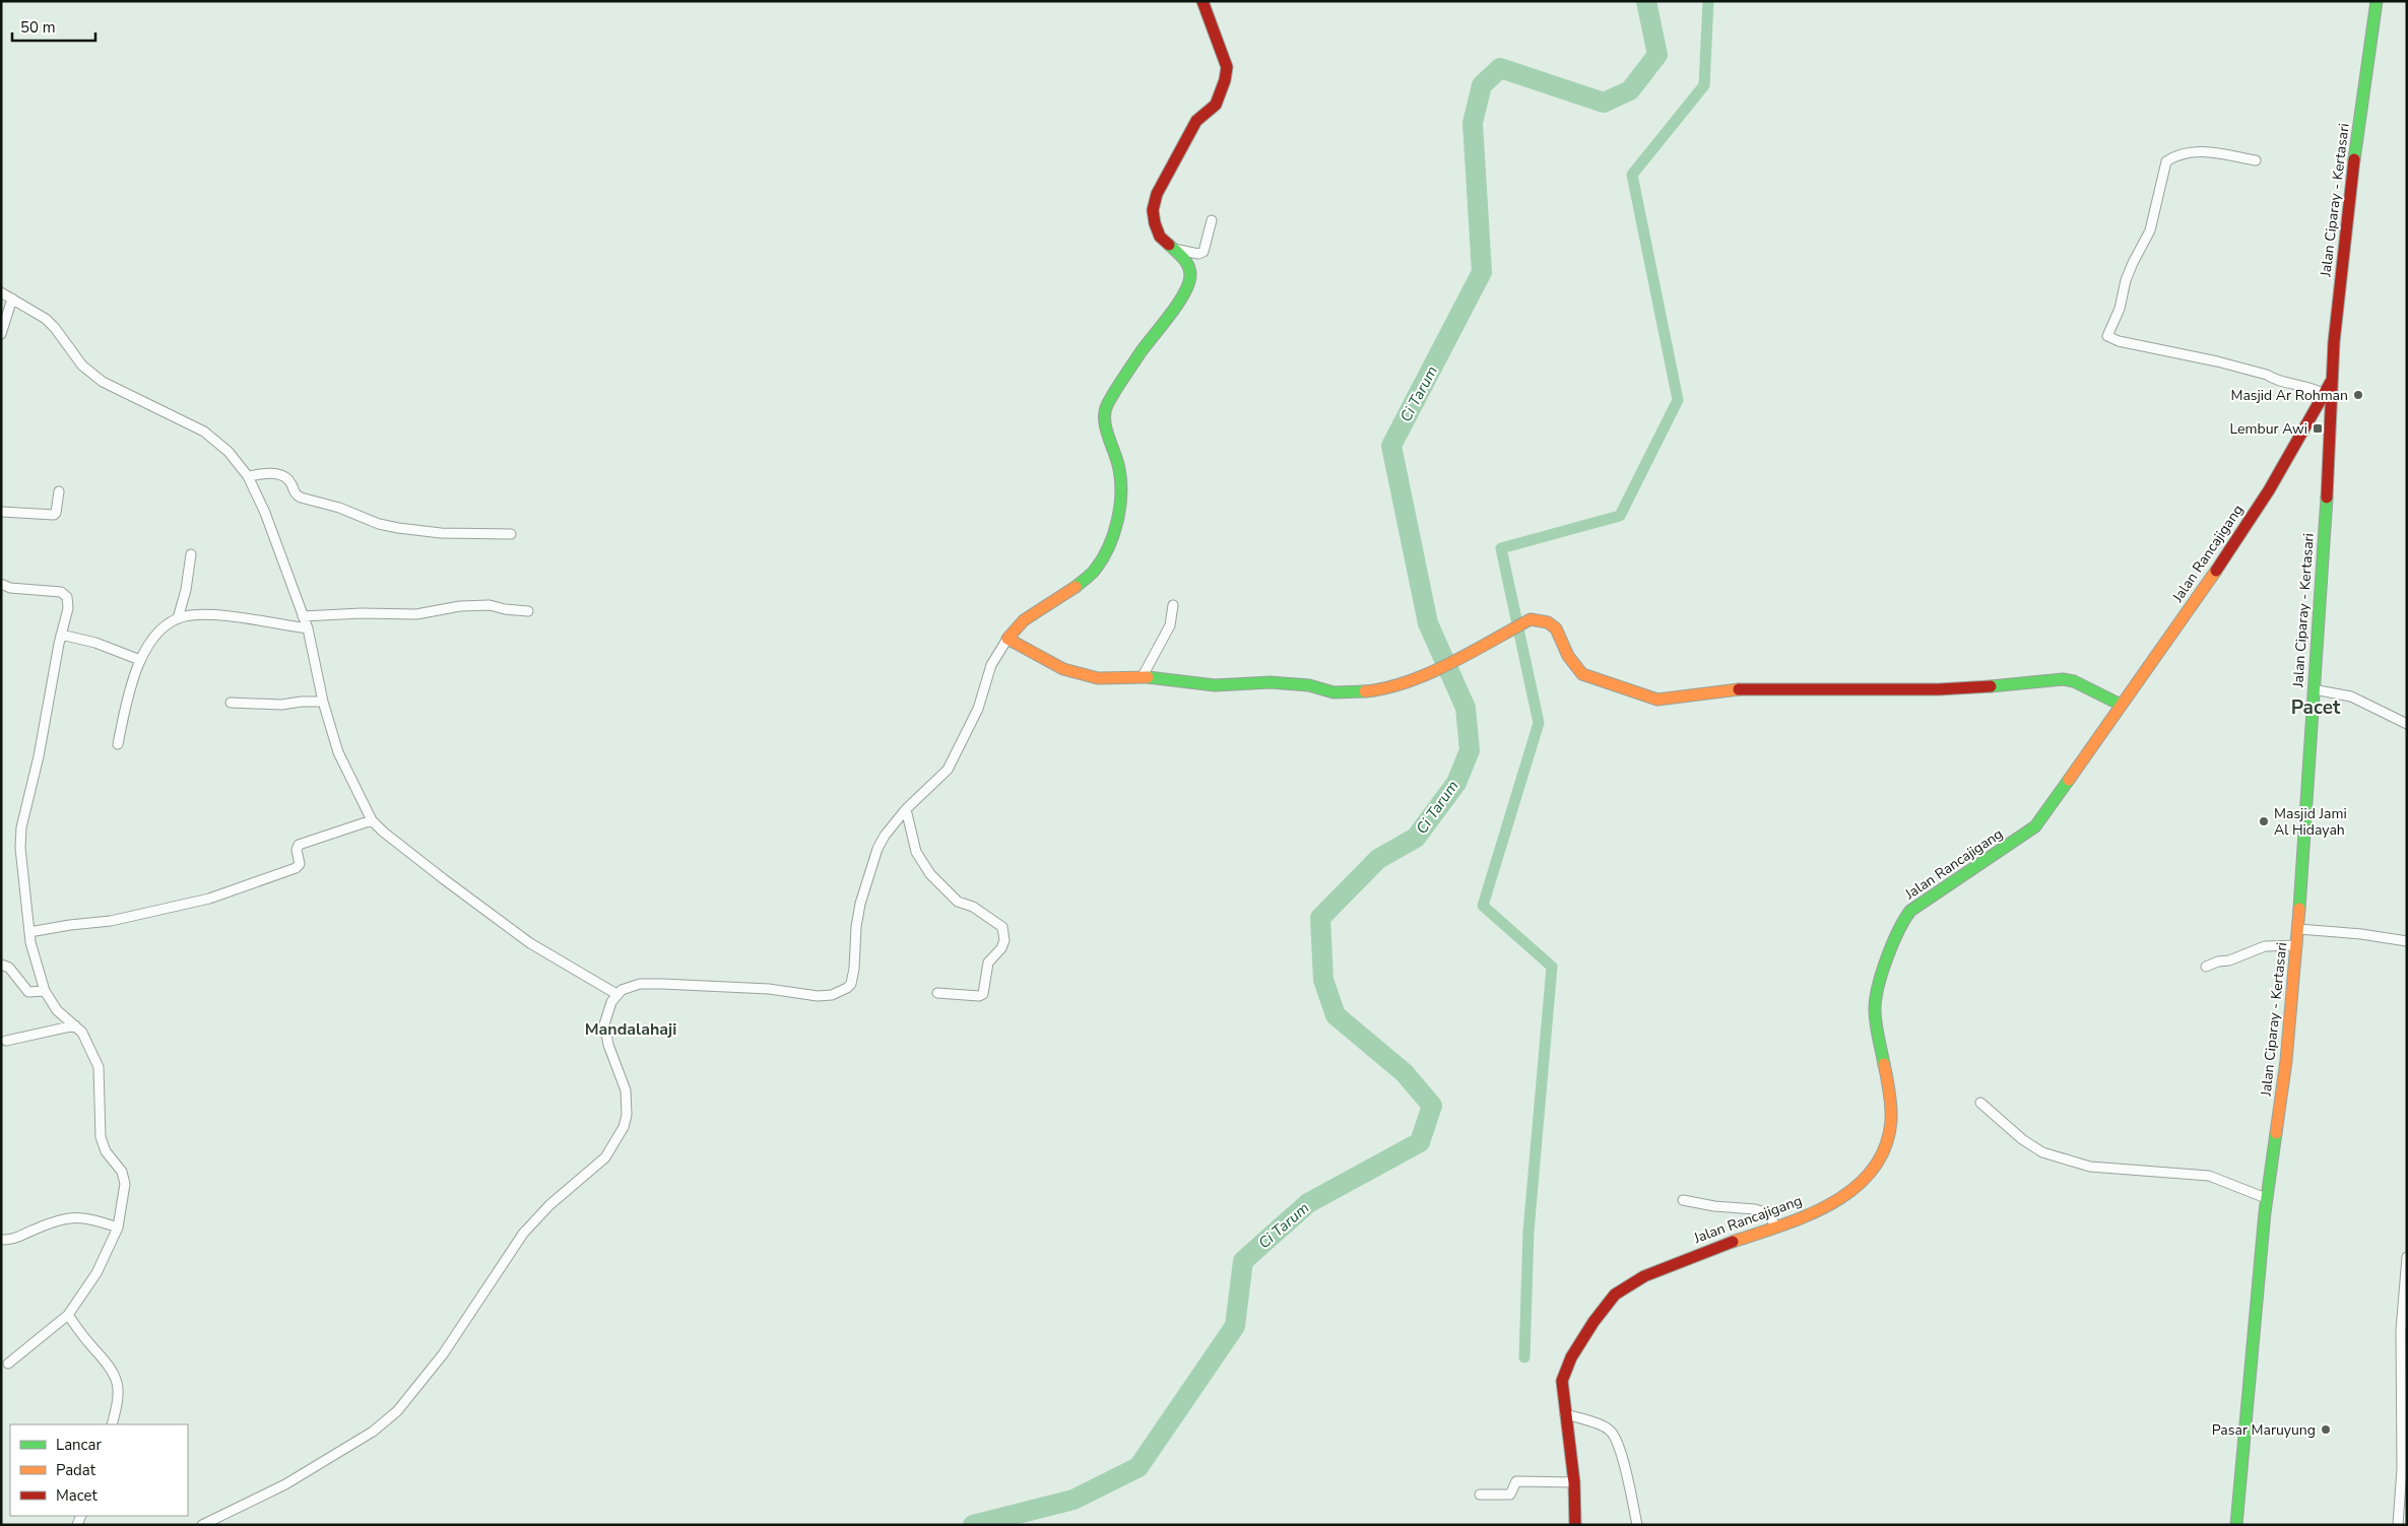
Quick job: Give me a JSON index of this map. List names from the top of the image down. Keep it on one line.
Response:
{"streets":{"main road":["Jalan Ciparay - Kertasari","Jalan Rancajigang"]},"crossings":[["Jalan Ciparay - Kertasari","Jalan Rancajigang"]],"districts":["Pacet","Mandalahaji"],"water":["Ci Tarum"],"places":{"other":["Masjid Ar Rohman","Masjid Jami Al Hidayah","Pasar Maruyung"],"transit":["Lembur Awi"]},"legend":["Lancar","Padat","Macet"],"scale_bar":"50 m"}
